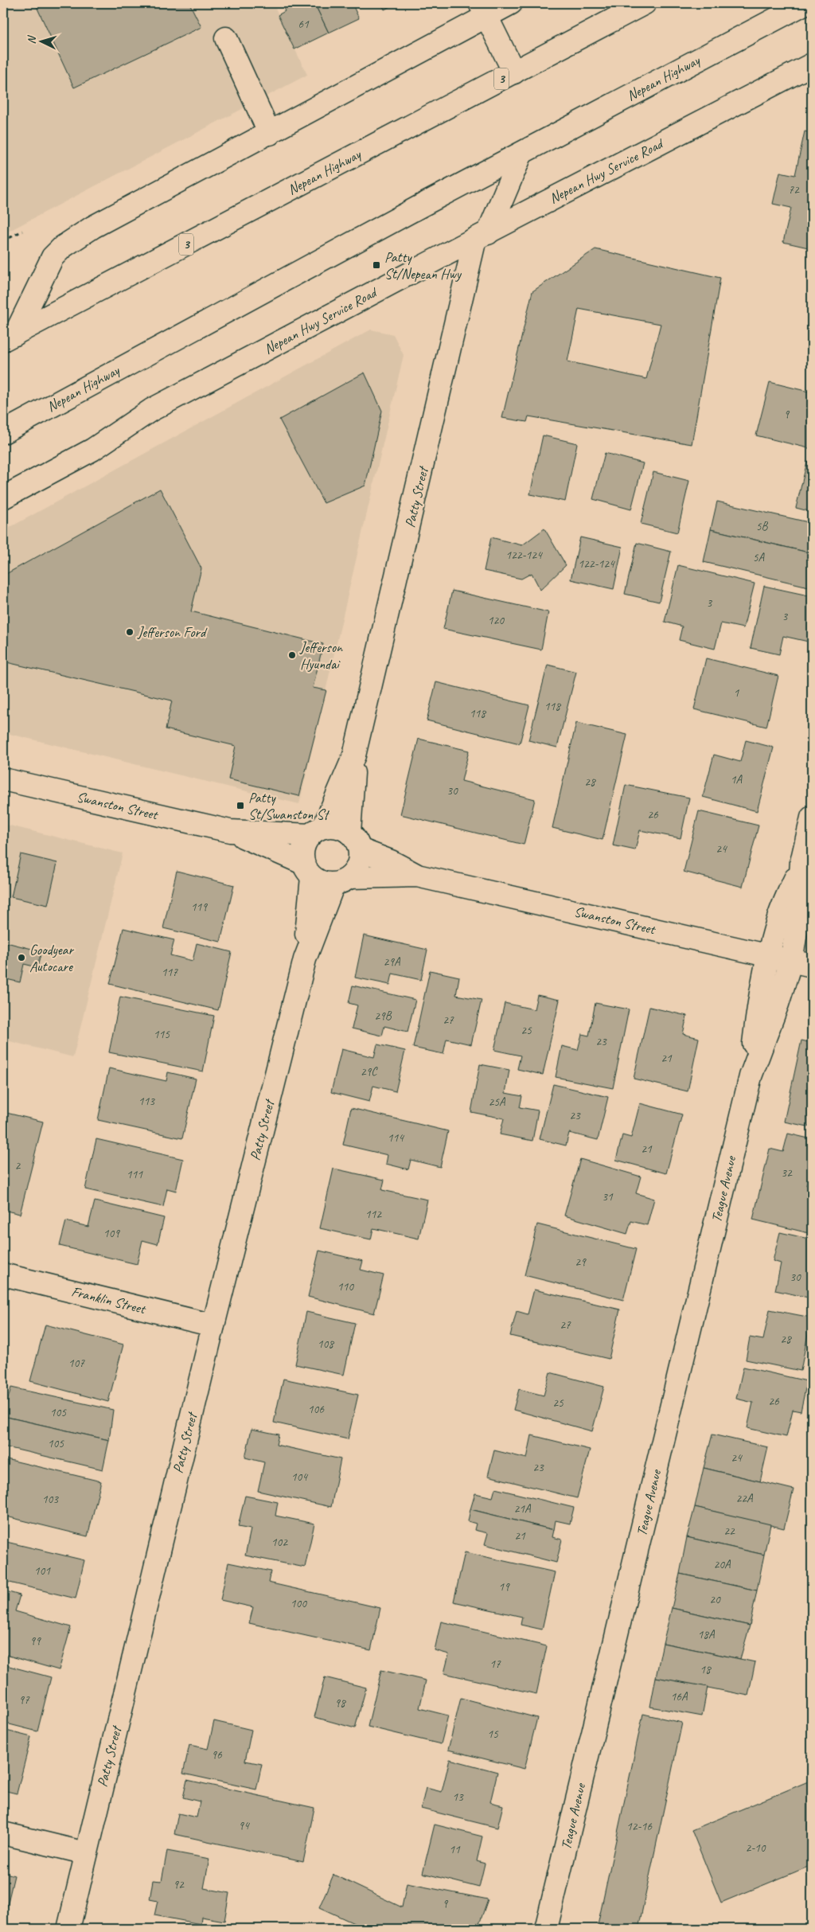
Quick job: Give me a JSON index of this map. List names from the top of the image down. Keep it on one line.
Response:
{"streets":{"main road":["Nepean Highway","3","Nepean Hwy Service Road","Patty Street","Swanston Street","Teague Avenue","Franklin Street"]},"crossings":[["Nepean Hwy Service Road","Patty Street"],["Patty Street","Swanston Street"],["Patty Street","Franklin Street"],["Swanston Street","Teague Avenue"]],"places":{"transit":["Patty St/Nepean Hwy","Patty St/Swanston St"],"other":["Jefferson Ford","Jefferson Hyundai","Goodyear Autocare"]},"house_numbers":["61","72","9","5B","122-124","5A","122-124","3","3","120","1","118","118","1A","28","30","26","24","119","29A","117","29B","27","25","115","23","21","29C","113","25A","23","114","21","2","32","111","31","112","109","29","30","110","27","28","108","107","26","25","106","105","105","24","23","104","22A","103","21A","22","21","102","20A","101","19","20","100","18A","99","17","18","16A","97","98","15","96","13","94","12-16","2-10","11","92","9"],"north":"left"}
